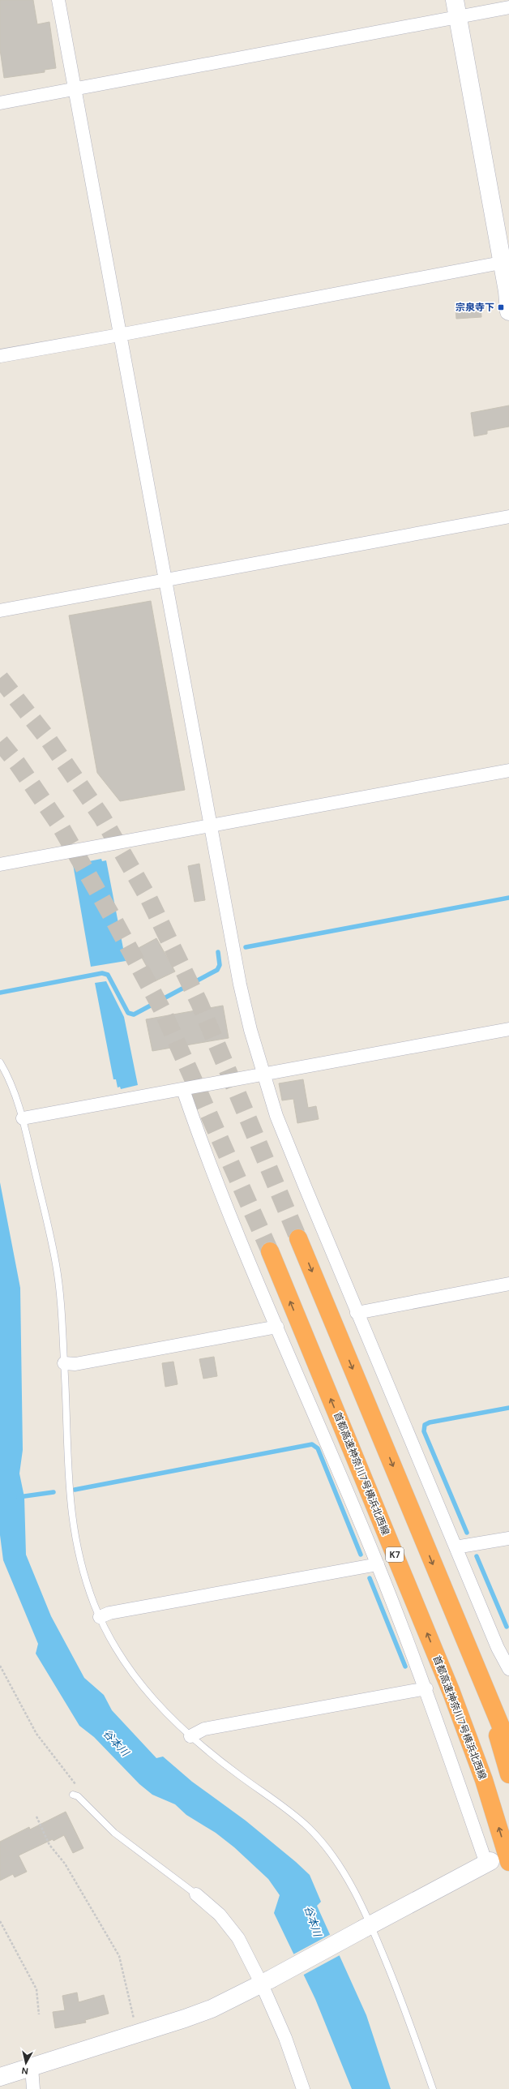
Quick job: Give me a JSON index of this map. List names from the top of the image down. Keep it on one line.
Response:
{"streets":{"highway":["首都高速神奈川7号横浜北西線","K7"]},"water":["谷本川"],"places":{"transit":["宗泉寺下"]},"north":"bottom"}
